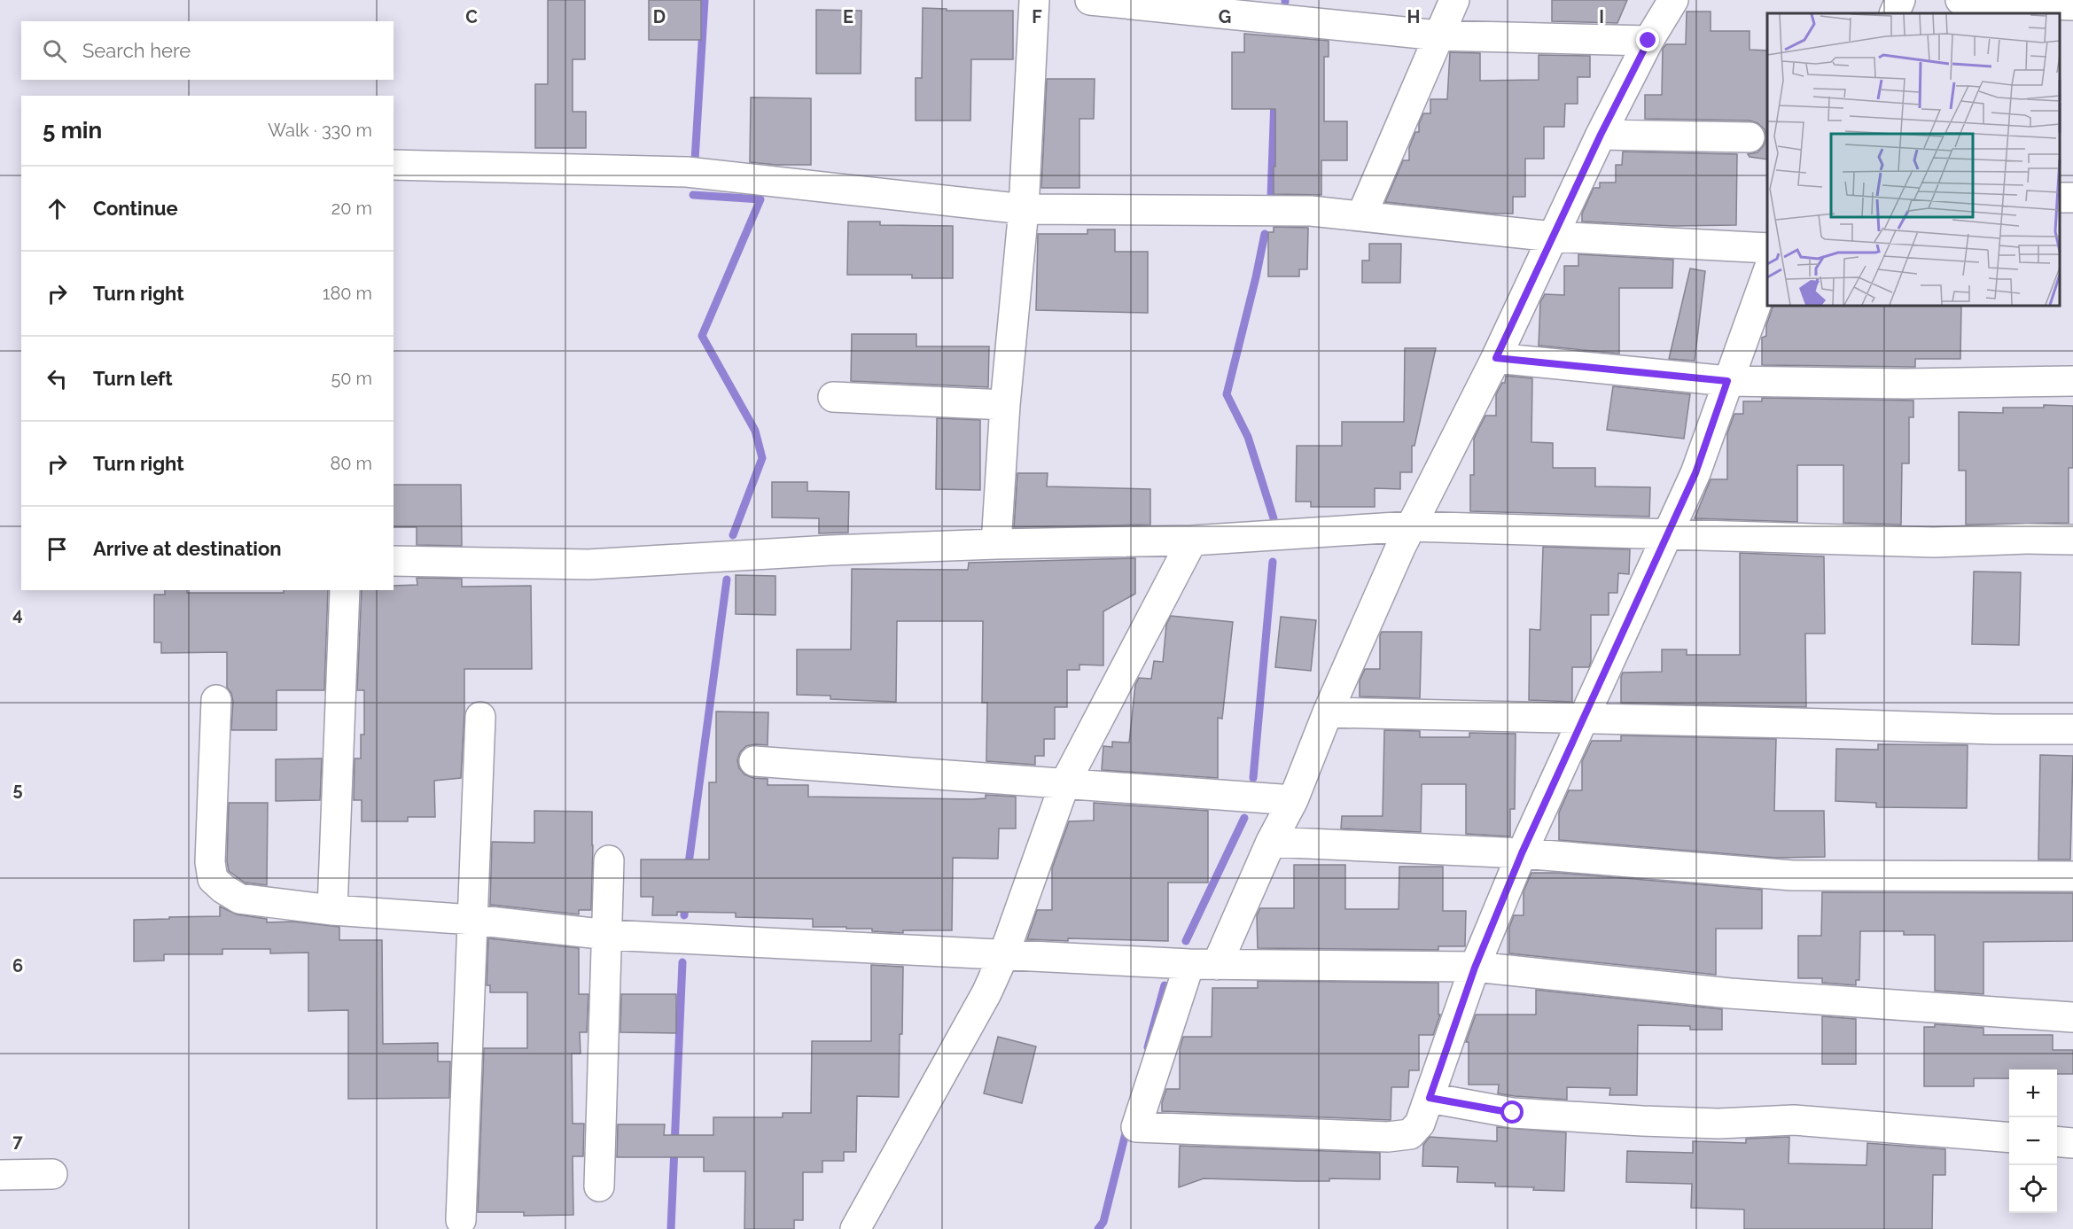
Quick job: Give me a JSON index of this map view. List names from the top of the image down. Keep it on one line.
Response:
{"page":{"search":"Search here","heading":["5 min","Walk · 330 m"],"list":[["Continue","20 m"],["Turn right","180 m"],["Turn left","50 m"],["Turn right","80 m"],"Arrive at destination"],"map_buttons":["+","−"]},"grid":{"columns":["C","D","E","F","G","H","I"],"rows":["4","5","6","7"]}}
